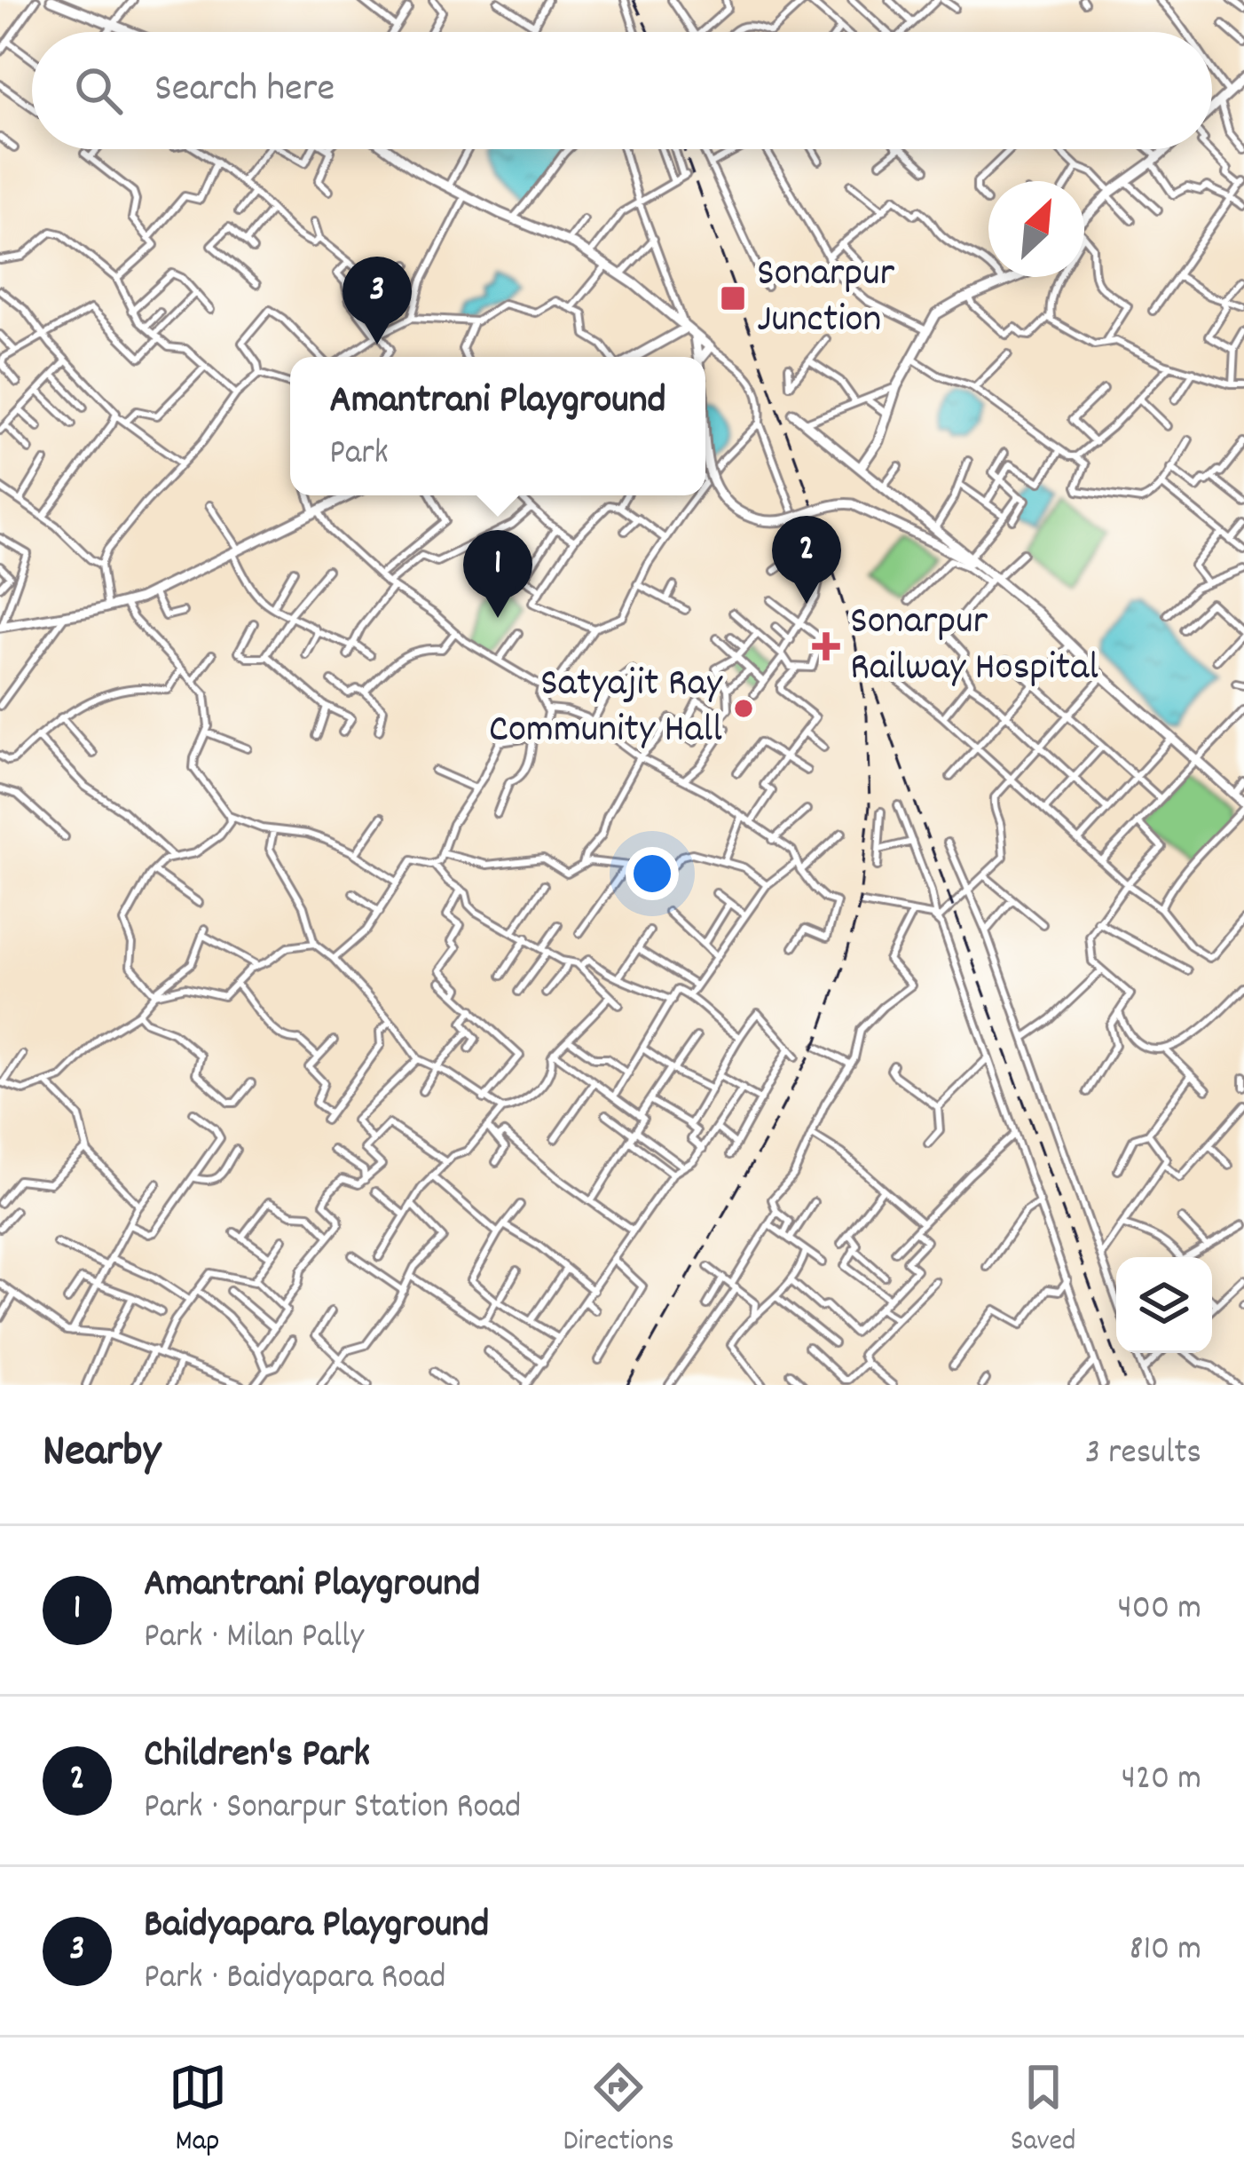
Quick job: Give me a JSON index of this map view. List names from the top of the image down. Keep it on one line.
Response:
{"places":{"transit":["Sonarpur Junction"],"health":["Sonarpur Railway Hospital"],"other":["Satyajit Ray Community Hall"]},"north":"top right","page":{"search":"Search here","pins":["3","2","1"],"popup":["Amantrani Playground","Park"],"heading":["Nearby","3 results"],"list":[{"mark":"1","name":"Amantrani Playground","note":"Park · Milan Pally","value":"400 m"},{"mark":"2","name":"Children's Park","note":"Park · Sonarpur Station Road","value":"420 m"},{"mark":"3","name":"Baidyapara Playground","note":"Park · Baidyapara Road","value":"810 m"}],"nav":["Map","Directions","Saved"]}}
